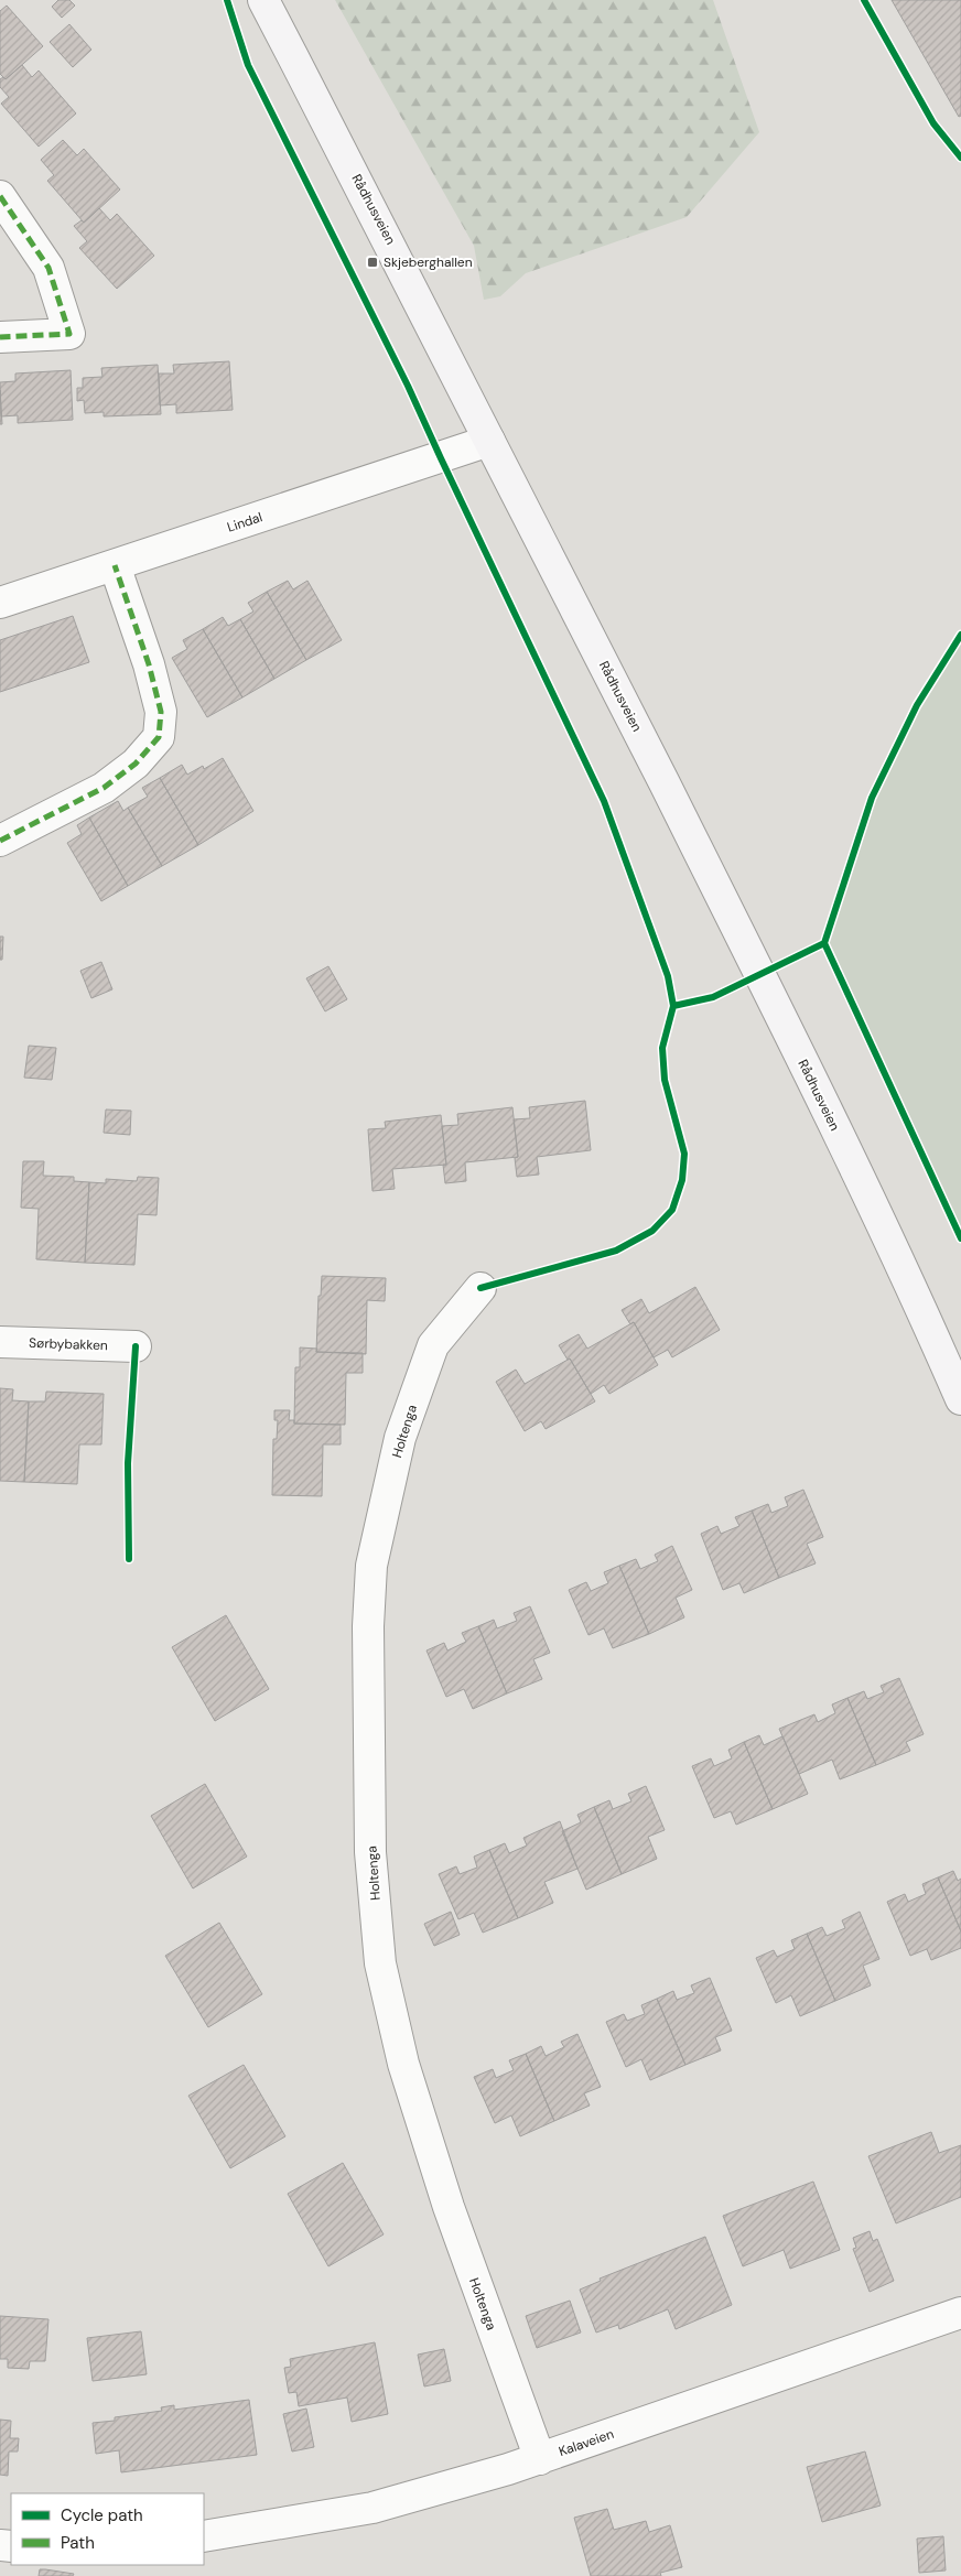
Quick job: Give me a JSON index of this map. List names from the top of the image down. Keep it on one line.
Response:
{"streets":{"street":["Rådhusveien","Lindal","Sørbybakken","Holtenga","Kalaveien"]},"crossings":[["Rådhusveien","Lindal"],["Holtenga","Kalaveien"]],"places":{"transit":["Skjeberghallen"]},"legend":["Cycle path","Path"]}
